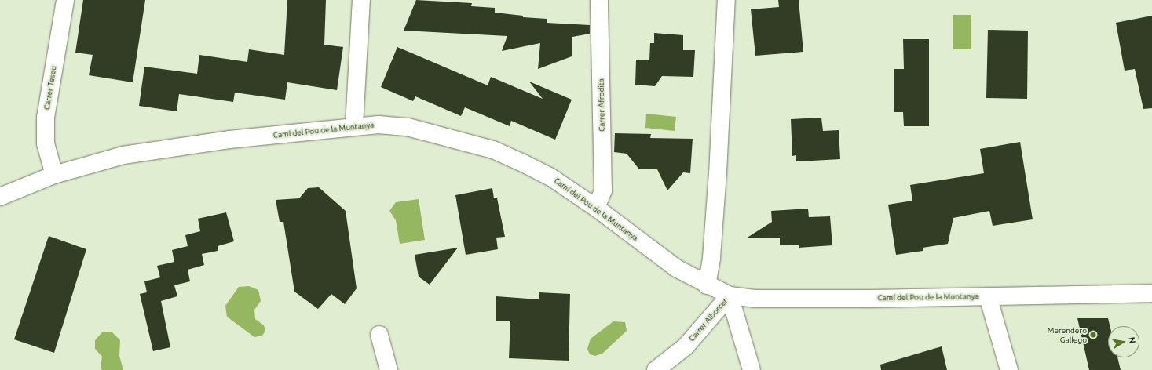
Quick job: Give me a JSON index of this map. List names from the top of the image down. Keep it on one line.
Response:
{"streets":{"street":["Carrer Teseu","Carrer Afrodita","Camí del Pou de la Muntanya","Carrer Alborcer"]},"crossings":[["Carrer Teseu","Camí del Pou de la Muntanya"],["Carrer Afrodita","Camí del Pou de la Muntanya"],["Camí del Pou de la Muntanya","Carrer Alborcer"]],"places":["Merendero Gallego"],"north":"right"}
